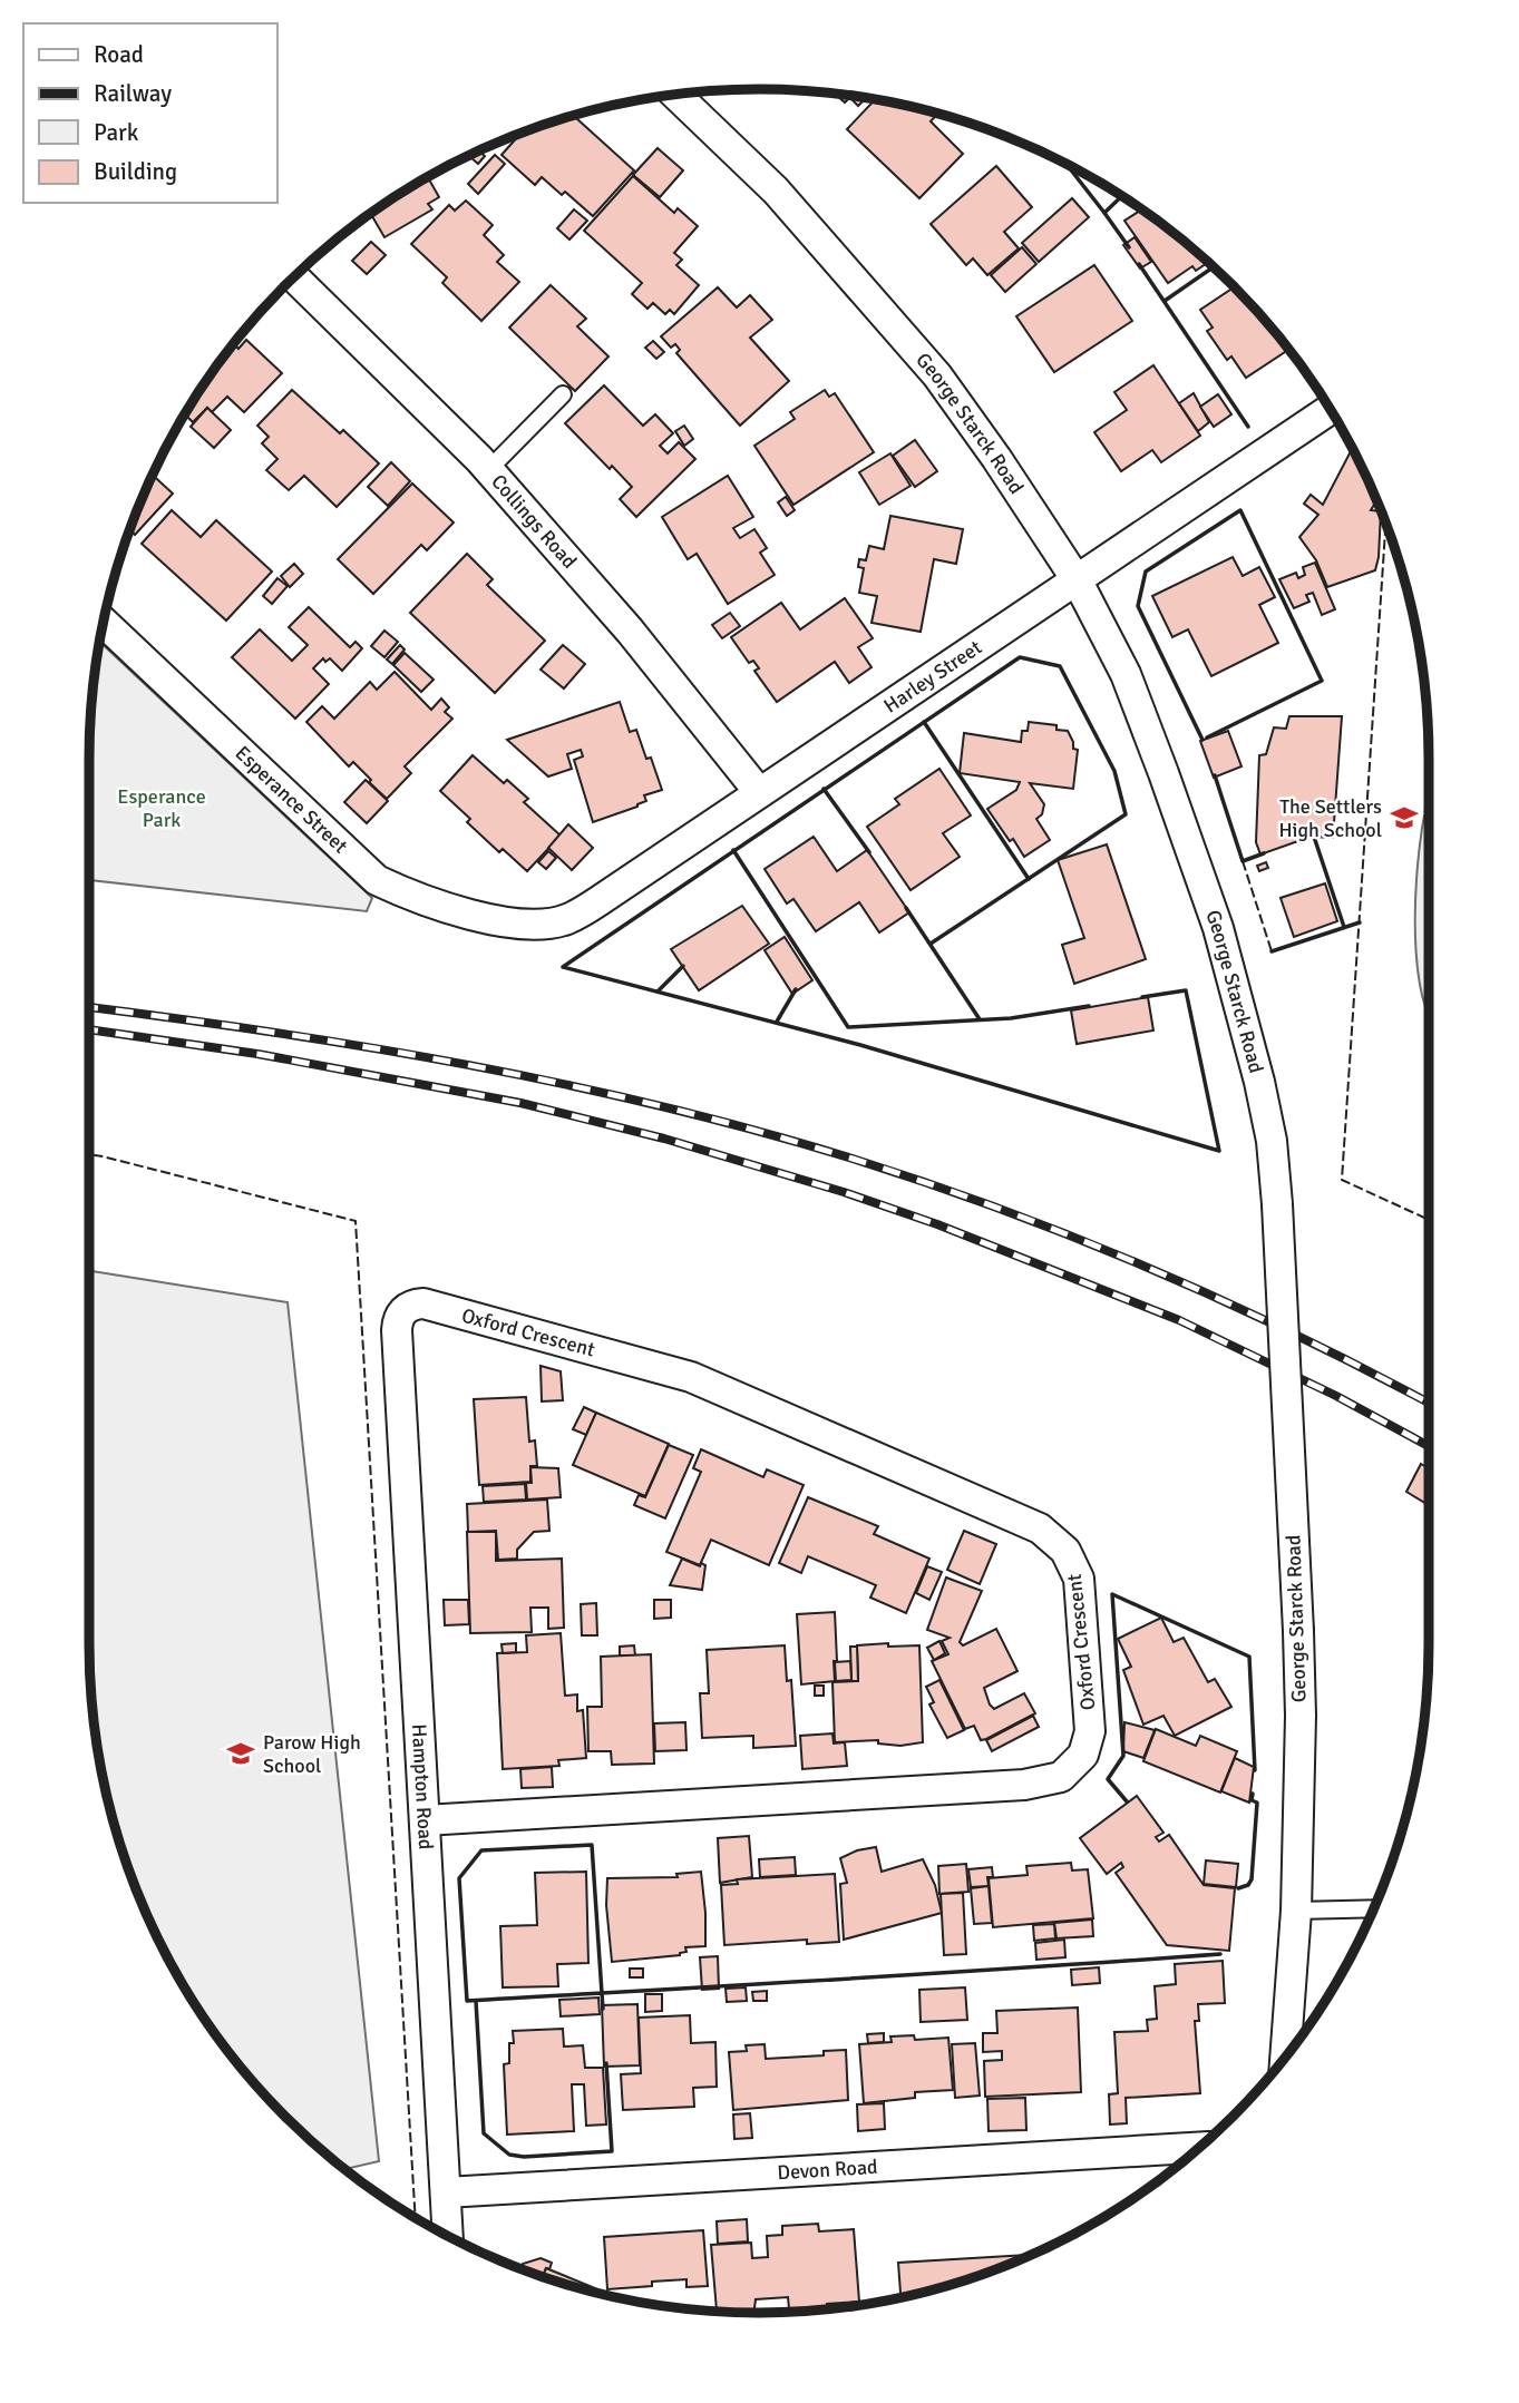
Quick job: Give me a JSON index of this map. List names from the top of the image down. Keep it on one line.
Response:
{"streets":{"street":["George Starck Road","Collings Road","Harley Street","Esperance Street","Oxford Crescent","Hampton Road","Devon Road"]},"crossings":[["George Starck Road","Harley Street"],["Collings Road","Harley Street"],["Harley Street","Esperance Street"],["Oxford Crescent","Hampton Road"],["Hampton Road","Devon Road"]],"parks":["Esperance Park"],"places":{"school or university":["The Settlers High School","Parow High School"]},"legend":["Road","Railway","Park","Building"]}
